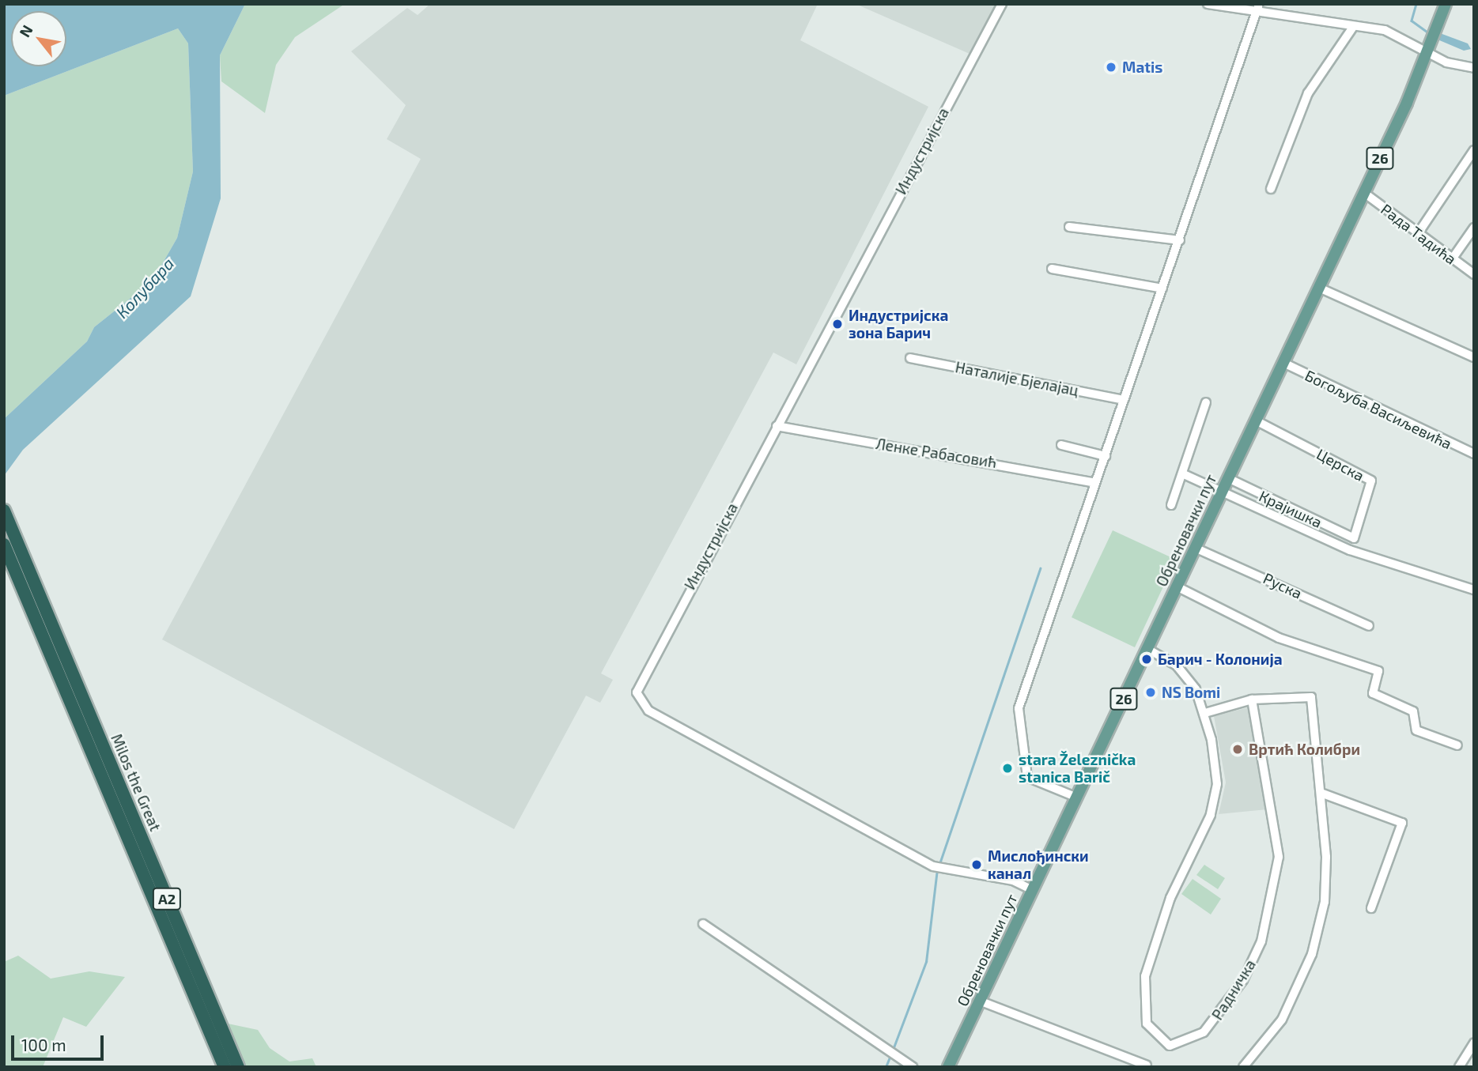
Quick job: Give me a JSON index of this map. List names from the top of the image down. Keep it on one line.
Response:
{"streets":{"highway":["Milos the Great","A2"],"main road":["26","Обреновачки пут"],"street":["Индустријска","Рада Тадића","Наталије Бјелајац","Богољуба Васиљевића","Ленке Рабасовић","Церска","Крајишка","Руска","Радничка"]},"crossings":[["Индустријска","Ленке Рабасовић"],["Индустријска","Обреновачки пут"],["Рада Тадића","Обреновачки пут"],["Богољуба Васиљевића","Обреновачки пут"],["Церска","Крајишка"],["Церска","Обреновачки пут"],["Крајишка","Обреновачки пут"],["Обреновачки пут","Руска"],["Обреновачки пут","Радничка"]],"water":["Колубара"],"places":["Matis","Индустријска зона Барич","Барич - Колонија","NS Bomi","Вртић Колибри","stara Železnička stanica Barič","Мислођински канал"],"scale_bar":"100 m","north":"top left"}
